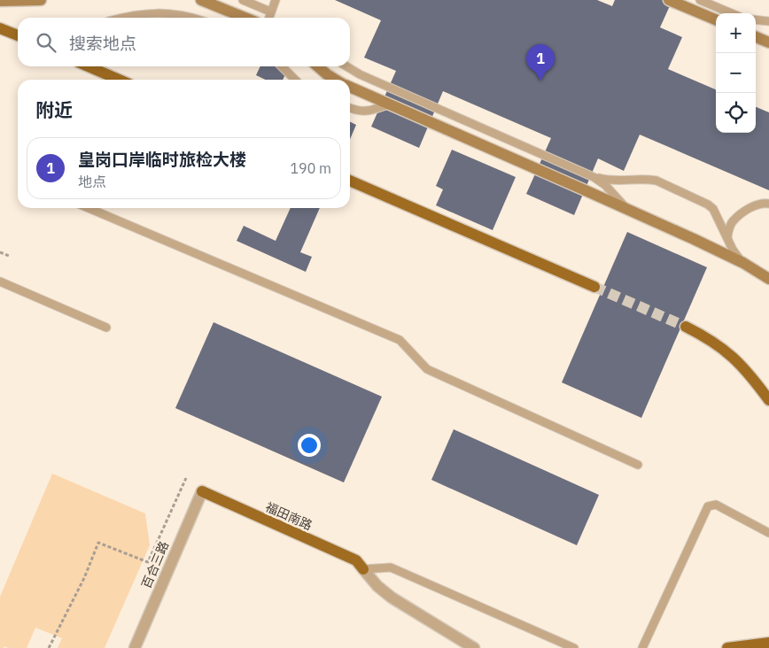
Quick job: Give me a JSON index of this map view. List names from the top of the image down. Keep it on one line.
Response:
{"streets":{"main road":["福田南路"],"street":["百合三路"]},"crossings":[["福田南路","百合三路"]],"page":{"map_buttons":["+","−"],"search":"搜索地点","pins":"1","heading":"附近","list":[{"mark":"1","name":"皇岗口岸临时旅检大楼","note":"地点","value":"190 m"}]}}
